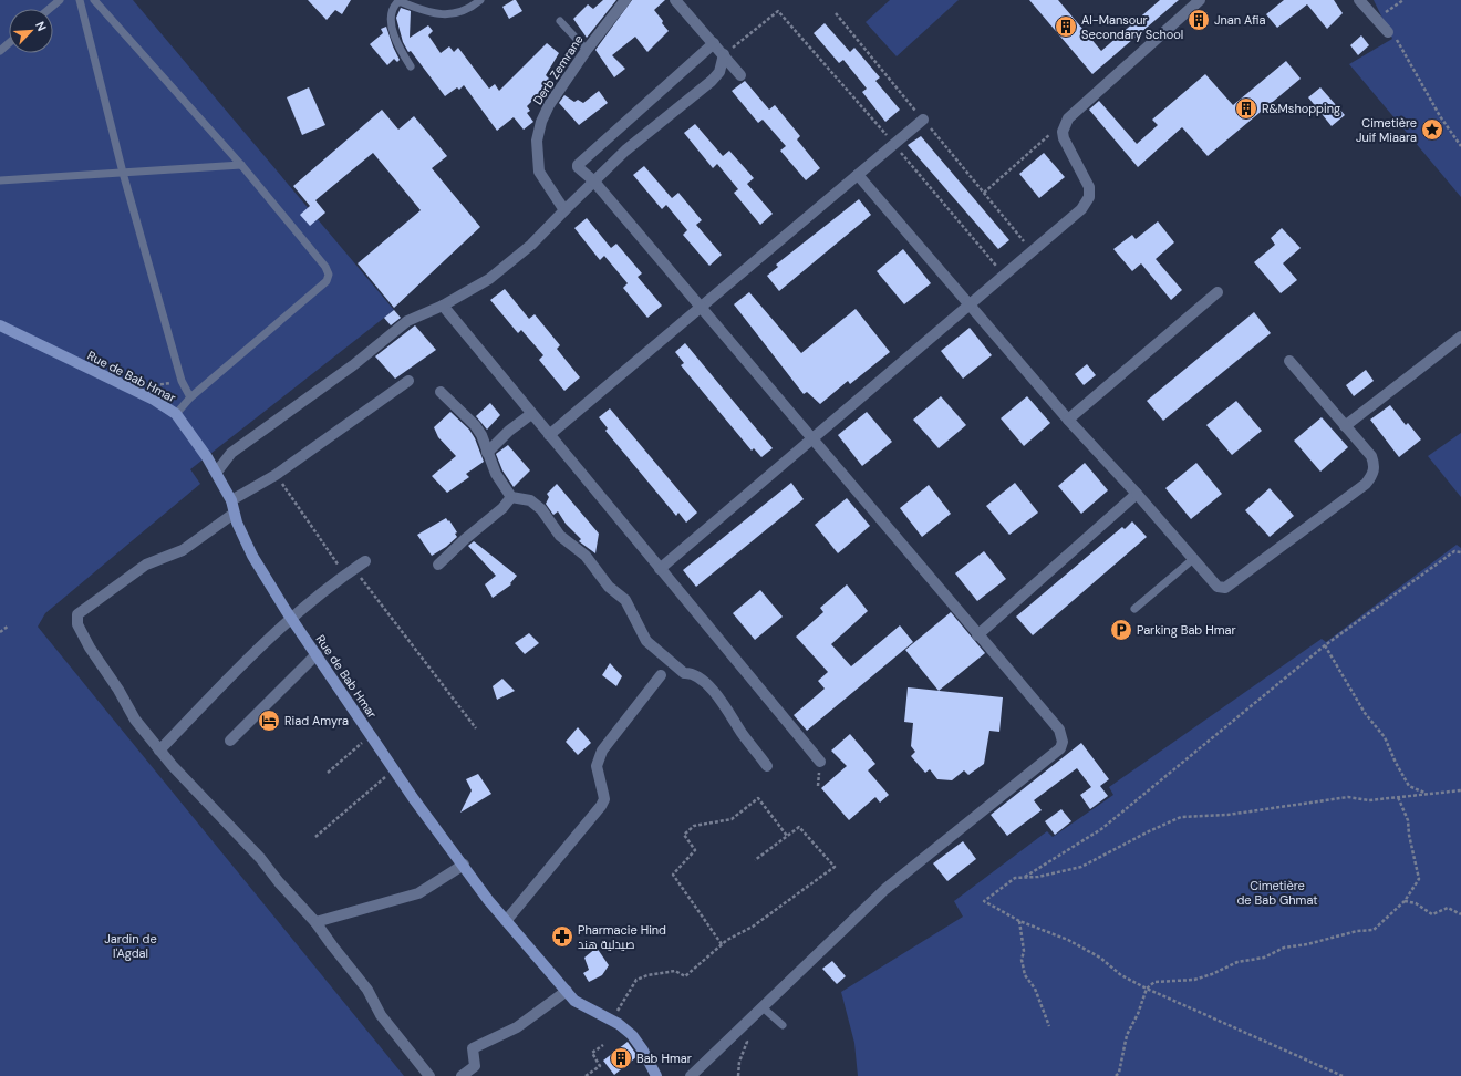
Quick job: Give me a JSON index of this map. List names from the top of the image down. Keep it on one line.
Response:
{"streets":{"main road":["Rue de Bab Hmar"],"street":["Derb Zemrane"]},"parks":["Cimetière de Bab Ghmat","Jardin de l'Agdal"],"places":{"building":["Jnan Afia","Al-Mansour Secondary School","R&Mshopping","Bab Hmar"],"place":["Cimetière Juif Miaara"],"parking":["Parking Bab Hmar"],"hotel":["Riad Amyra"],"pharmacy":["Pharmacie Hind صيدلية هند"]},"north":"top right"}
